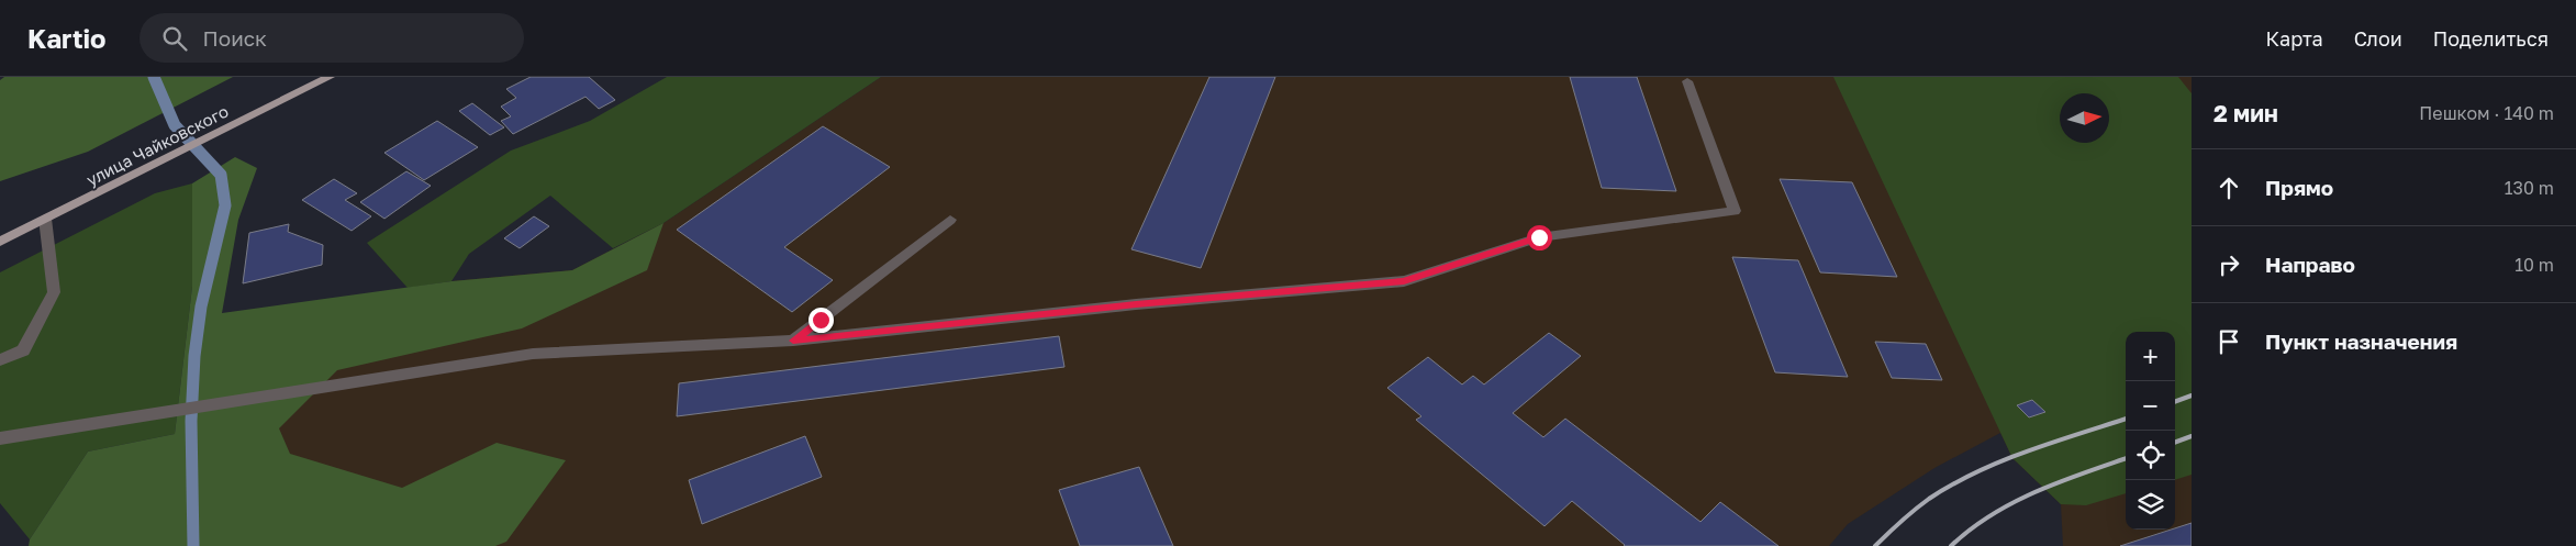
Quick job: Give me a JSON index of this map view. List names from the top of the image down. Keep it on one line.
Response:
{"streets":{"main road":["улица Чайковского"]},"north":"right","page":{"header":"Kartio","search":"Поиск","nav":["Карта","Слои","Поделиться"],"heading":["2 мин","Пешком · 140 m"],"list":[["Прямо","130 m"],["Направо","10 m"],"Пункт назначения"],"map_buttons":["+","−"]}}
